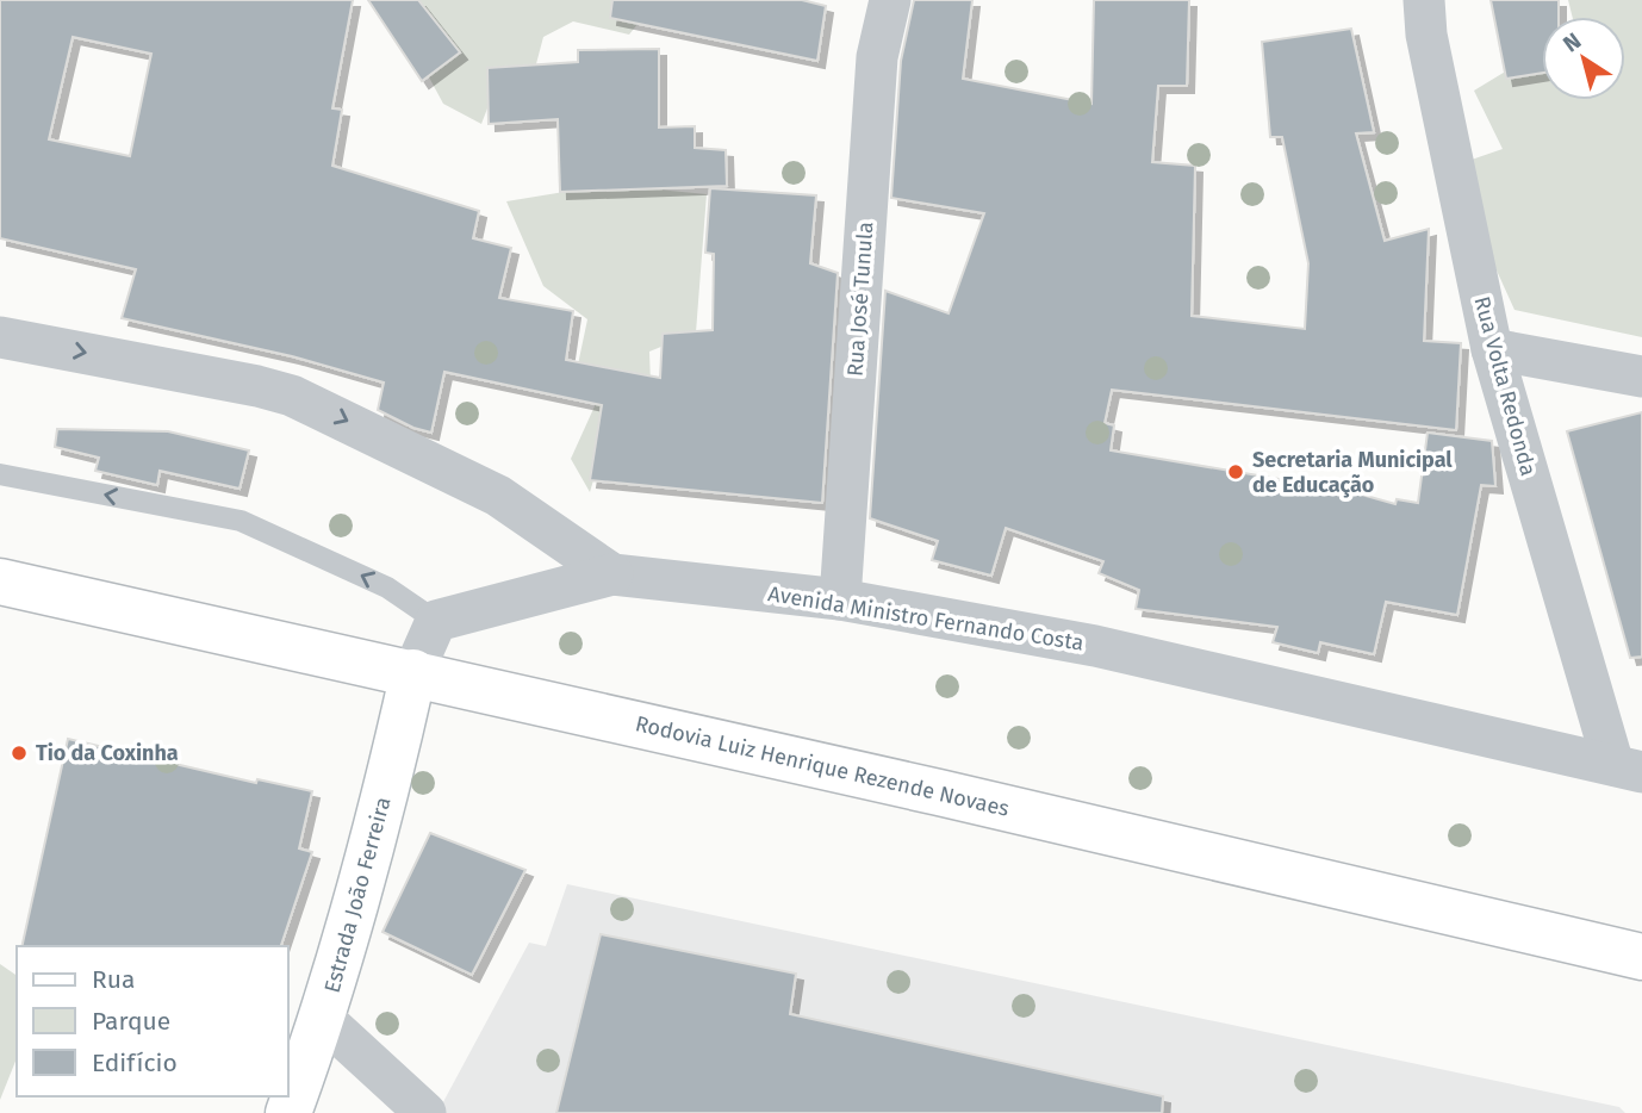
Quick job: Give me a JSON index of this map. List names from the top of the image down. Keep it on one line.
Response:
{"streets":{"main road":["Rodovia Luiz Henrique Rezende Novaes","Estrada João Ferreira"],"street":["Rua José Tunula","Rua Volta Redonda","Avenida Ministro Fernando Costa"]},"crossings":[["Rua José Tunula","Avenida Ministro Fernando Costa"],["Rua Volta Redonda","Avenida Ministro Fernando Costa"],["Rodovia Luiz Henrique Rezende Novaes","Estrada João Ferreira"]],"one_way":["Avenida Ministro Fernando Costa"],"places":["Secretaria Municipal de Educação","Tio da Coxinha"],"legend":["Rua","Parque","Edifício"],"north":"top left"}
